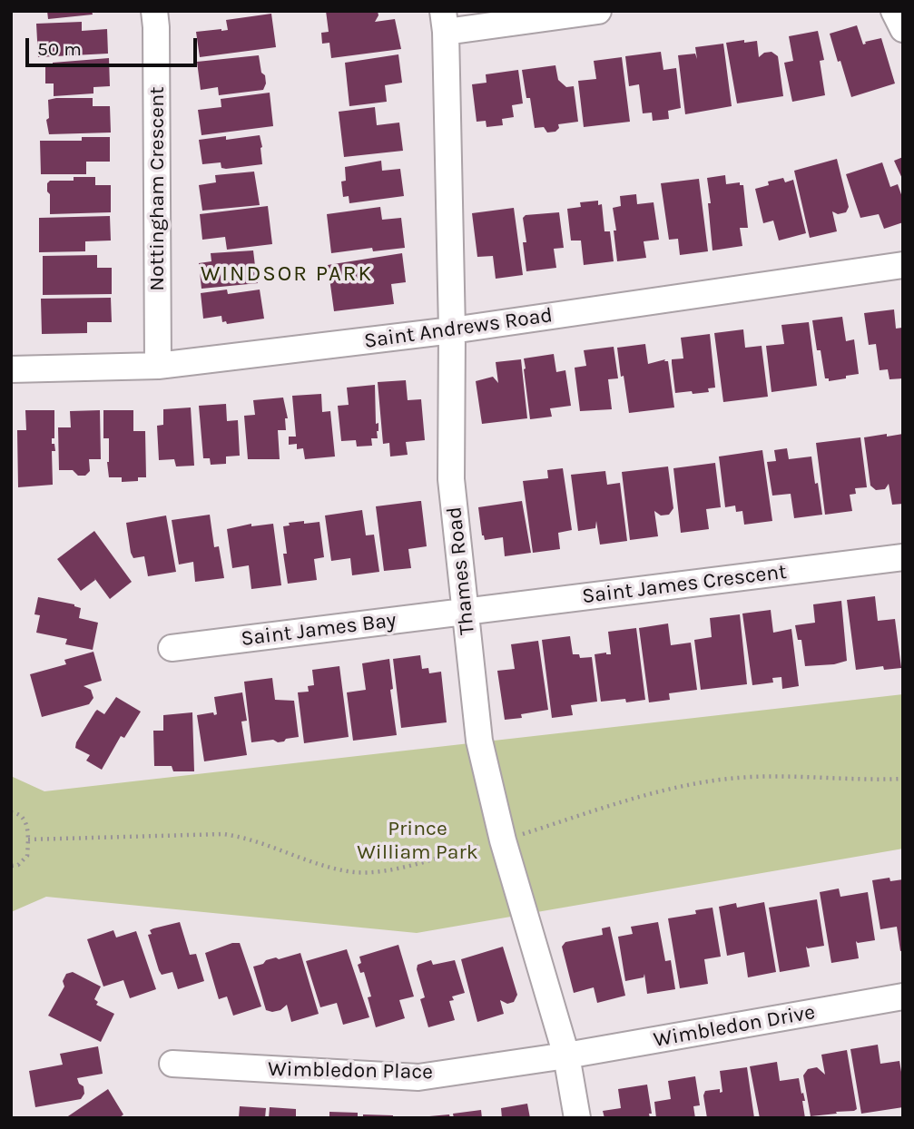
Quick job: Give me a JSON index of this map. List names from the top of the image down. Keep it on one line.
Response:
{"streets":{"street":["Nottingham Crescent","Saint Andrews Road","Thames Road","Saint James Crescent","Saint James Bay","Wimbledon Drive","Wimbledon Place"]},"crossings":[["Nottingham Crescent","Saint Andrews Road"],["Saint Andrews Road","Thames Road"],["Thames Road","Saint James Crescent"],["Thames Road","Saint James Bay"],["Thames Road","Wimbledon Drive"],["Thames Road","Wimbledon Place"],["Saint James Crescent","Saint James Bay"],["Wimbledon Drive","Wimbledon Place"]],"districts":["WINDSOR PARK"],"parks":["Prince William Park"],"scale_bar":"50 m"}
